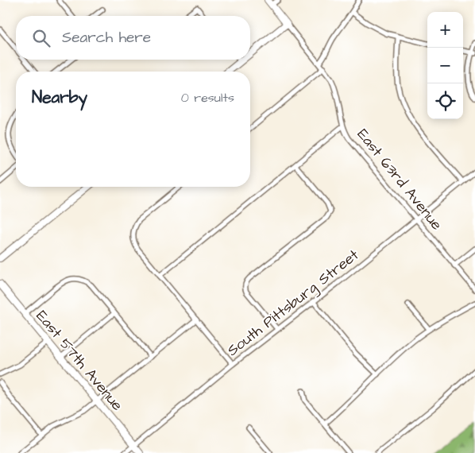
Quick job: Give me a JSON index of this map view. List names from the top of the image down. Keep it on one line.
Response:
{"streets":{"street":["East 63rd Avenue","South Pittsburg Street","East 57th Avenue"]},"crossings":[["East 63rd Avenue","South Pittsburg Street"],["South Pittsburg Street","East 57th Avenue"]],"page":{"map_buttons":["+","−"],"search":"Search here","heading":["Nearby","0 results"]}}
